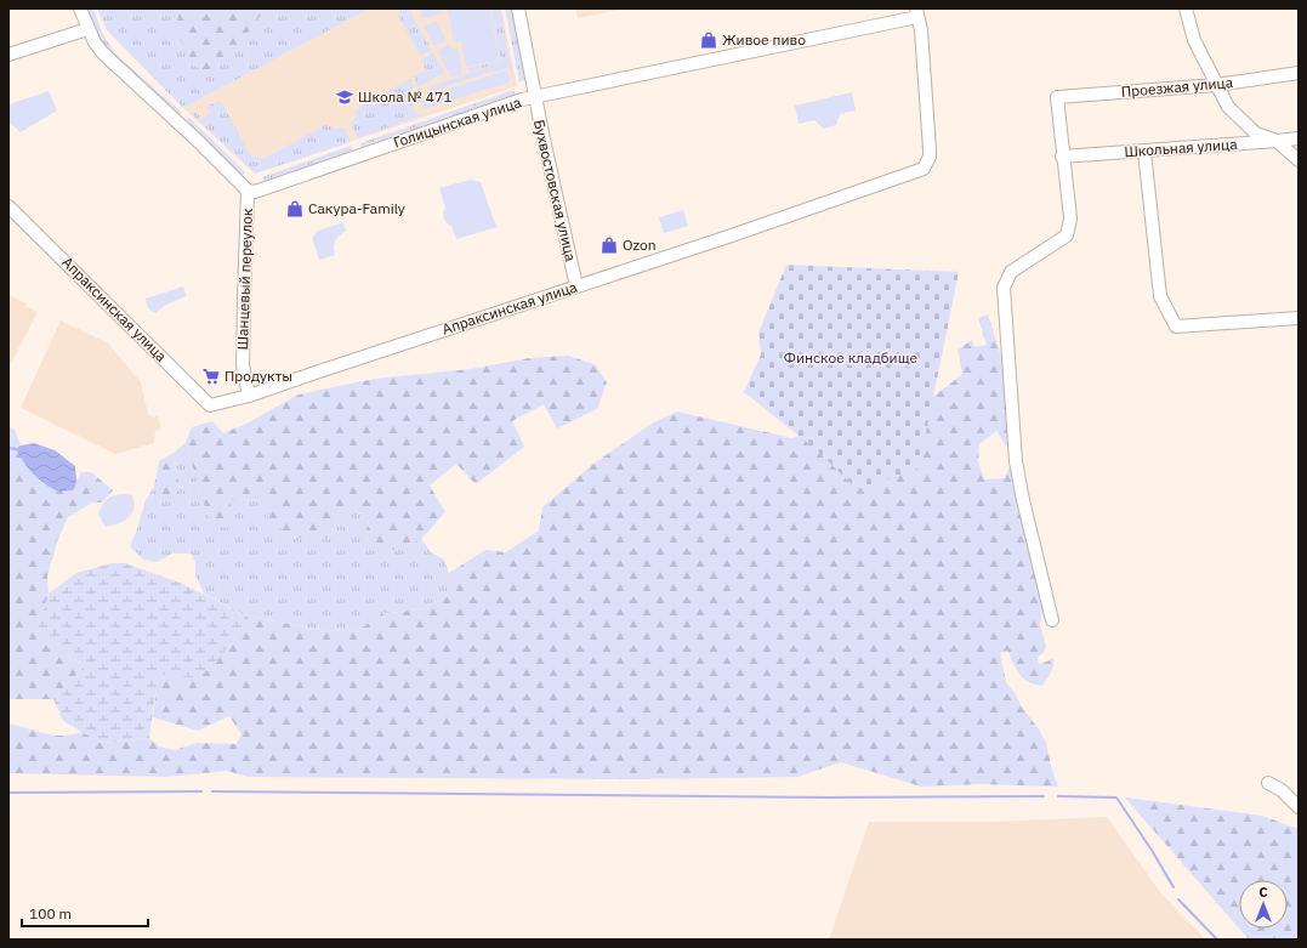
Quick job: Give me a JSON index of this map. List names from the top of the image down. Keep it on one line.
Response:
{"streets":{"street":["Проезжая улица","Голицынская улица","Школьная улица","Бухвостовская улица","Шанцевый переулок","Апраксинская улица"]},"crossings":[["Проезжая улица","Школьная улица"],["Голицынская улица","Бухвостовская улица"],["Голицынская улица","Шанцевый переулок"],["Голицынская улица","Апраксинская улица"],["Бухвостовская улица","Апраксинская улица"],["Шанцевый переулок","Апраксинская улица"]],"parks":["Финское кладбище"],"places":{"shop":["Живое пиво","Сакура-Family","Ozon"],"school or university":["Школа № 471"],"supermarket":["Продукты"]},"scale_bar":"100 m","north":"top"}
